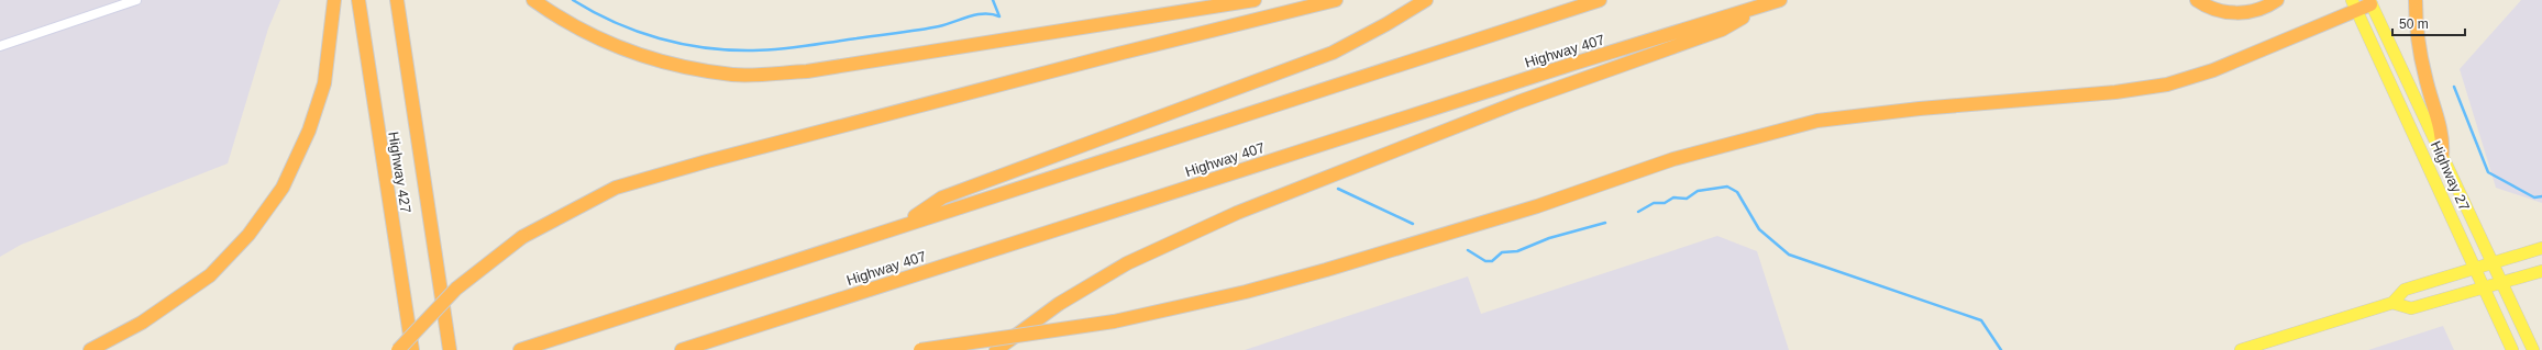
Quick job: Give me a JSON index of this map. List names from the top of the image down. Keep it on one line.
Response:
{"streets":{"highway":["Highway 407","Highway 427"],"main road":["Highway 27"]},"scale_bar":"50 m"}
